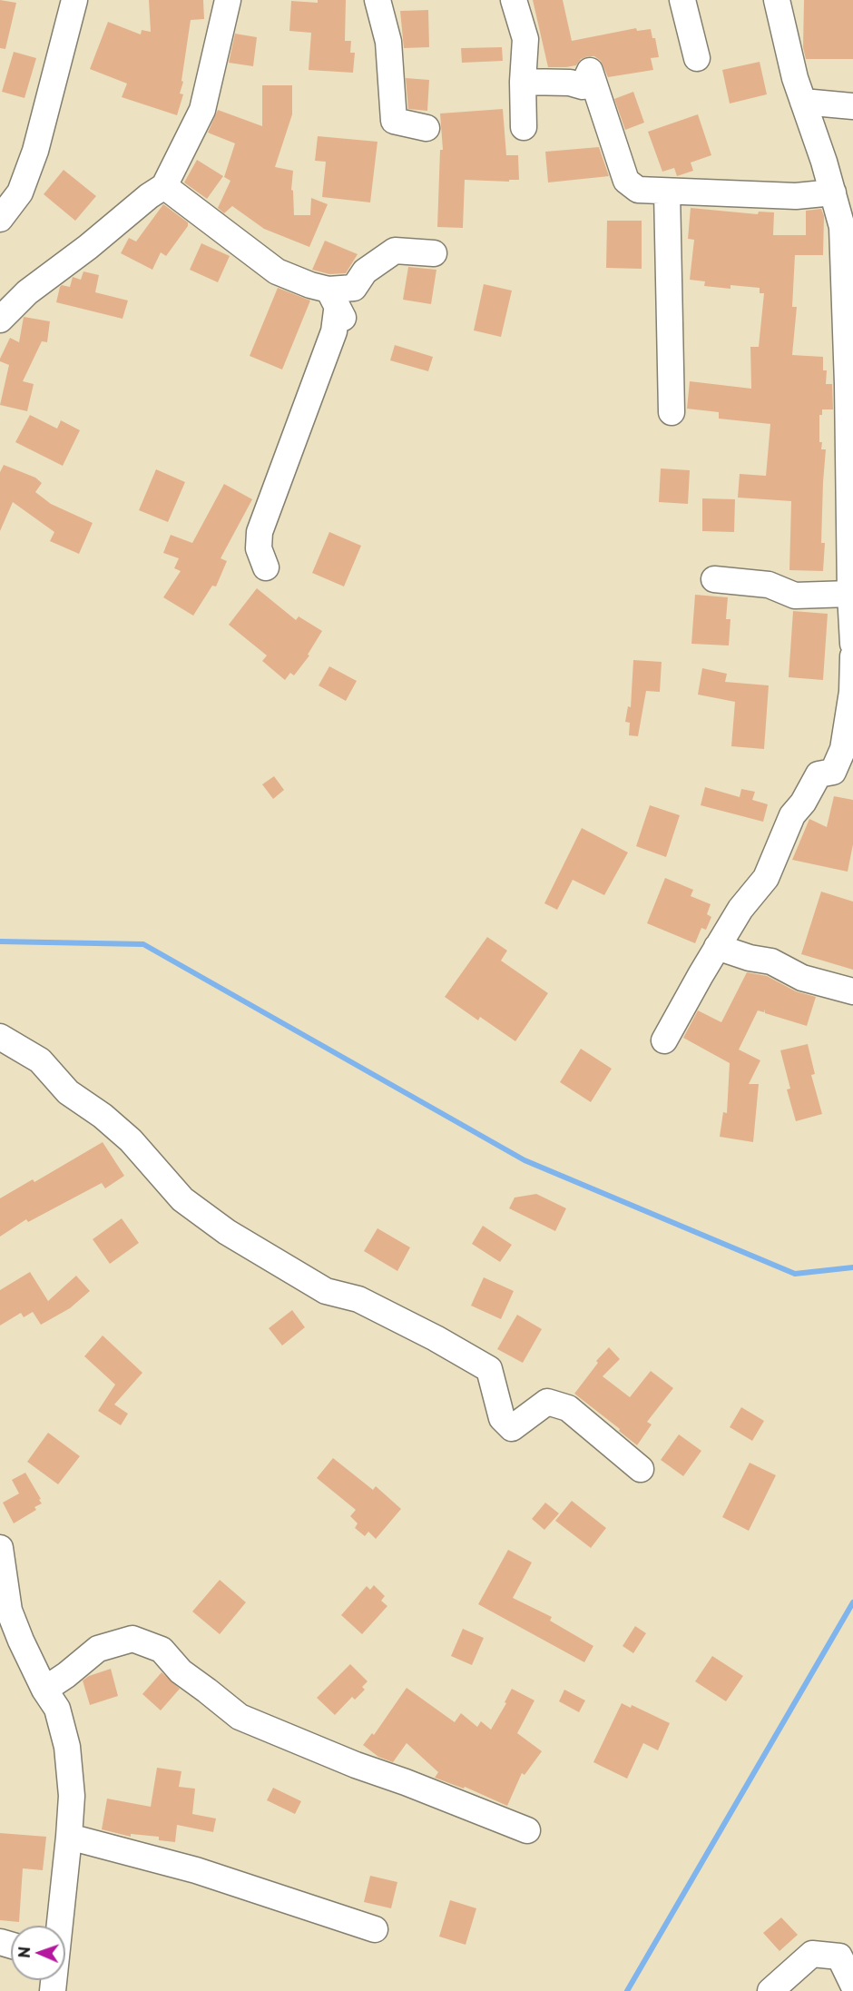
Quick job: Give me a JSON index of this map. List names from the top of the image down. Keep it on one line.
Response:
{"north":"left"}
